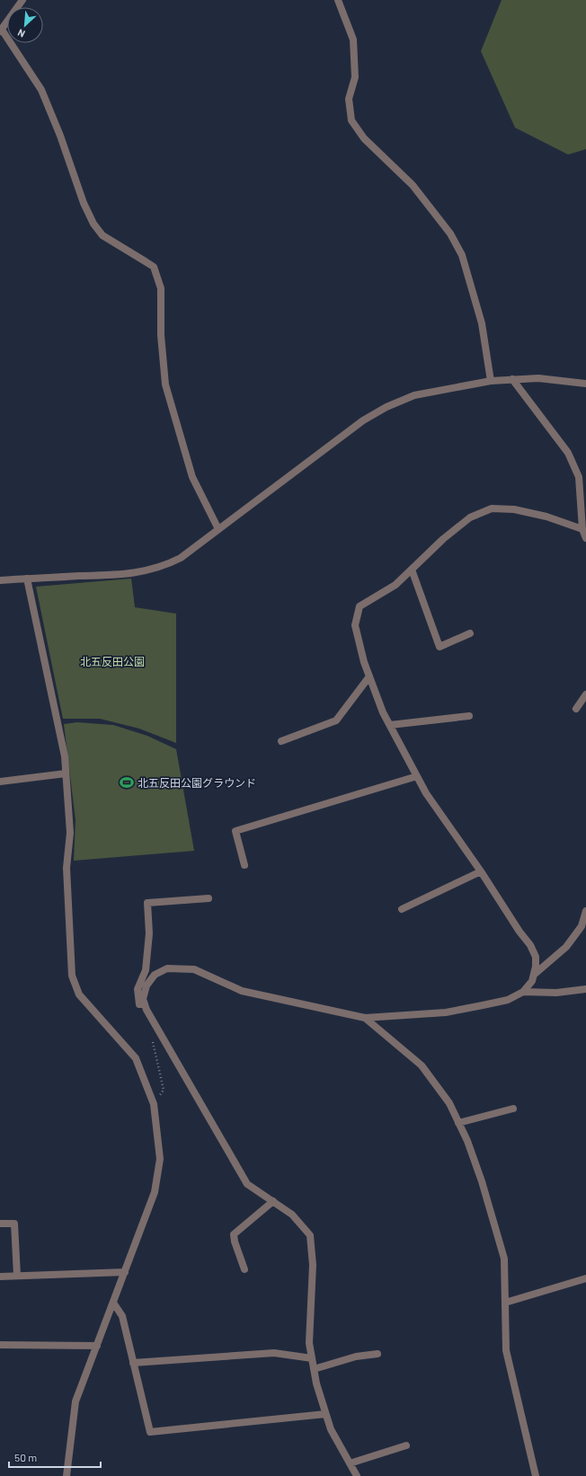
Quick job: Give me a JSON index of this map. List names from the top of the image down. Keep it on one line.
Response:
{"parks":["北五反田公園"],"places":{"sports":["北五反田公園グラウンド"]},"scale_bar":"50 m","north":"bottom left"}
